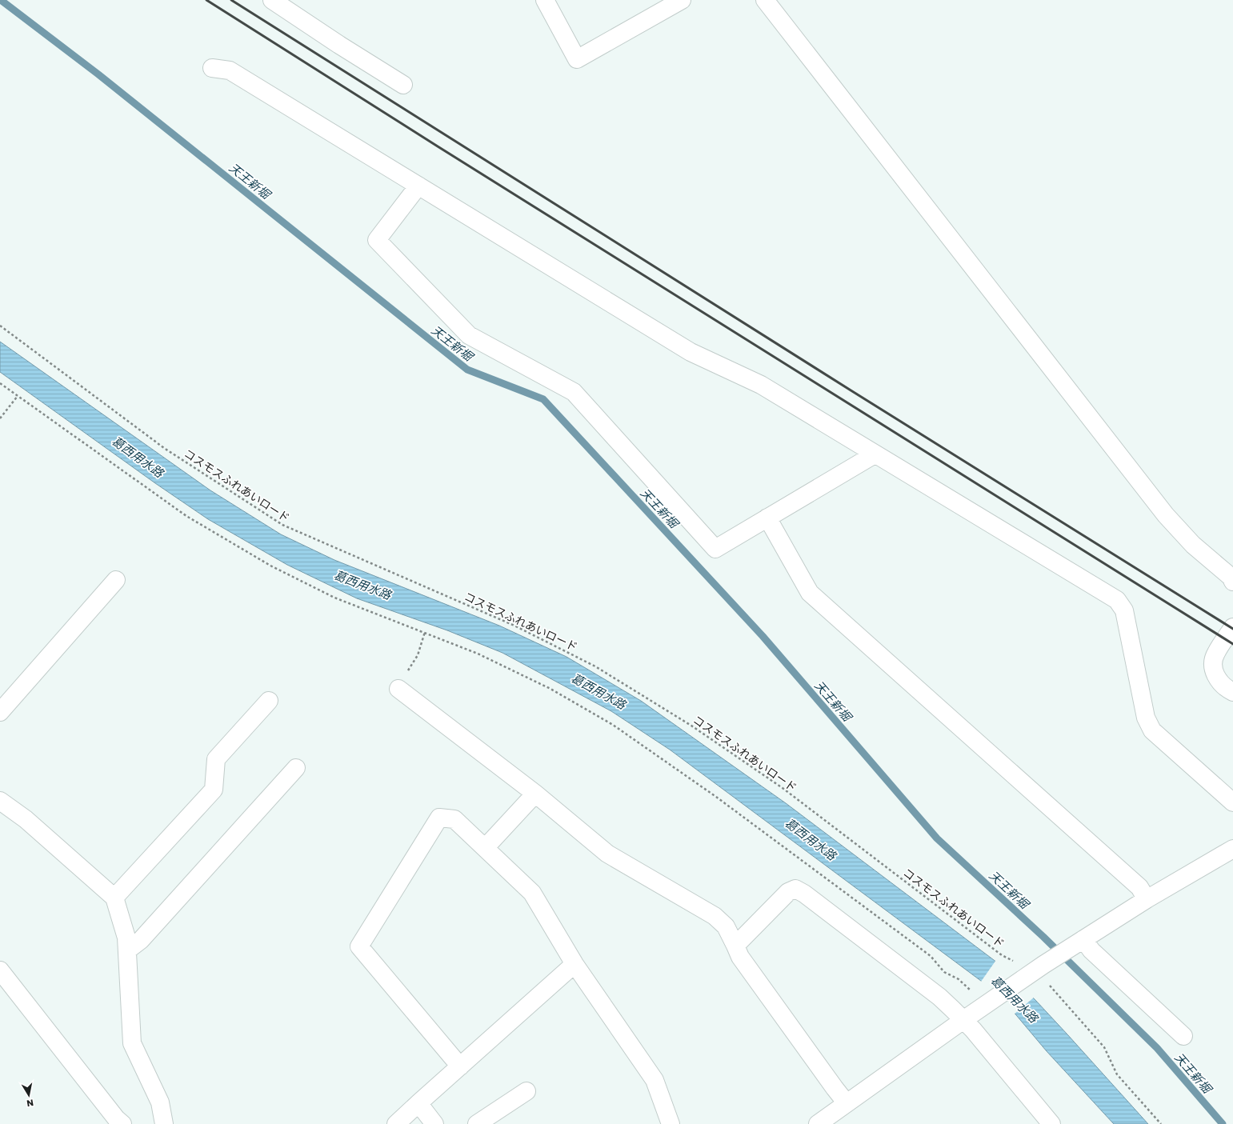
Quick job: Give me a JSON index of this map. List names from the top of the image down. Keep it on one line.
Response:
{"streets":{"path":["コスモスふれあいロード"]},"water":["天王新堀","葛西用水路"],"north":"bottom"}
